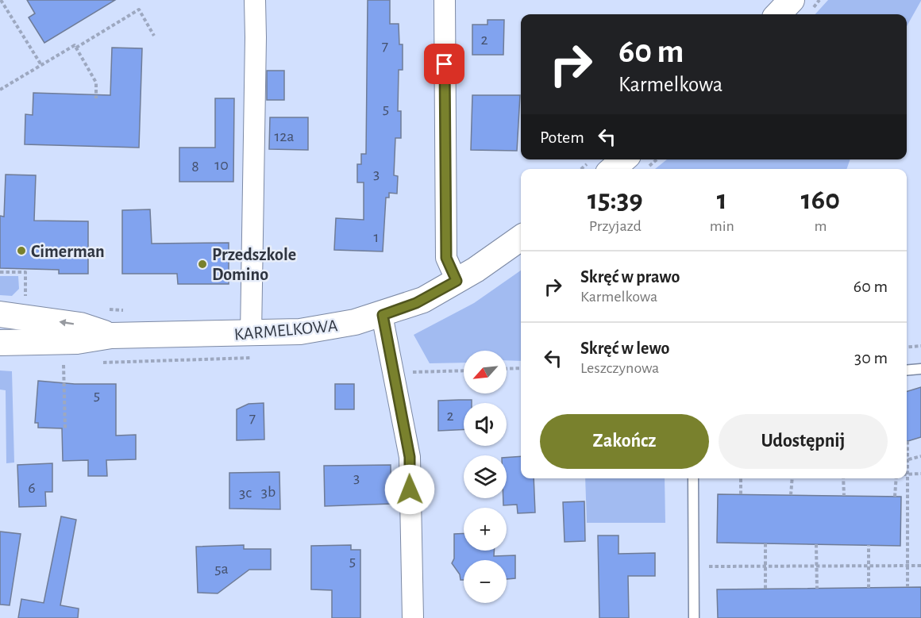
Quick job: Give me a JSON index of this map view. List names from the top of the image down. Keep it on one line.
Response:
{"streets":{"street":["KARMELKOWA"]},"places":["Cimerman","Przedszkole Domino"],"house_numbers":["2","7","5","12a","10","8","3","1","5","2","7","3","6","3b","3c","5","5a"],"north":"bottom left","page":{"turn":["60 m","Karmelkowa"],"then":"Potem","eta":["15:39","Przyjazd","1","min","160","m"],"list":[{"name":"Skręć w prawo","note":"Karmelkowa","value":"60 m"},{"name":"Skręć w lewo","note":"Leszczynowa","value":"30 m"}],"map_buttons":["+","−"],"buttons":["Zakończ","Udostępnij"]}}
